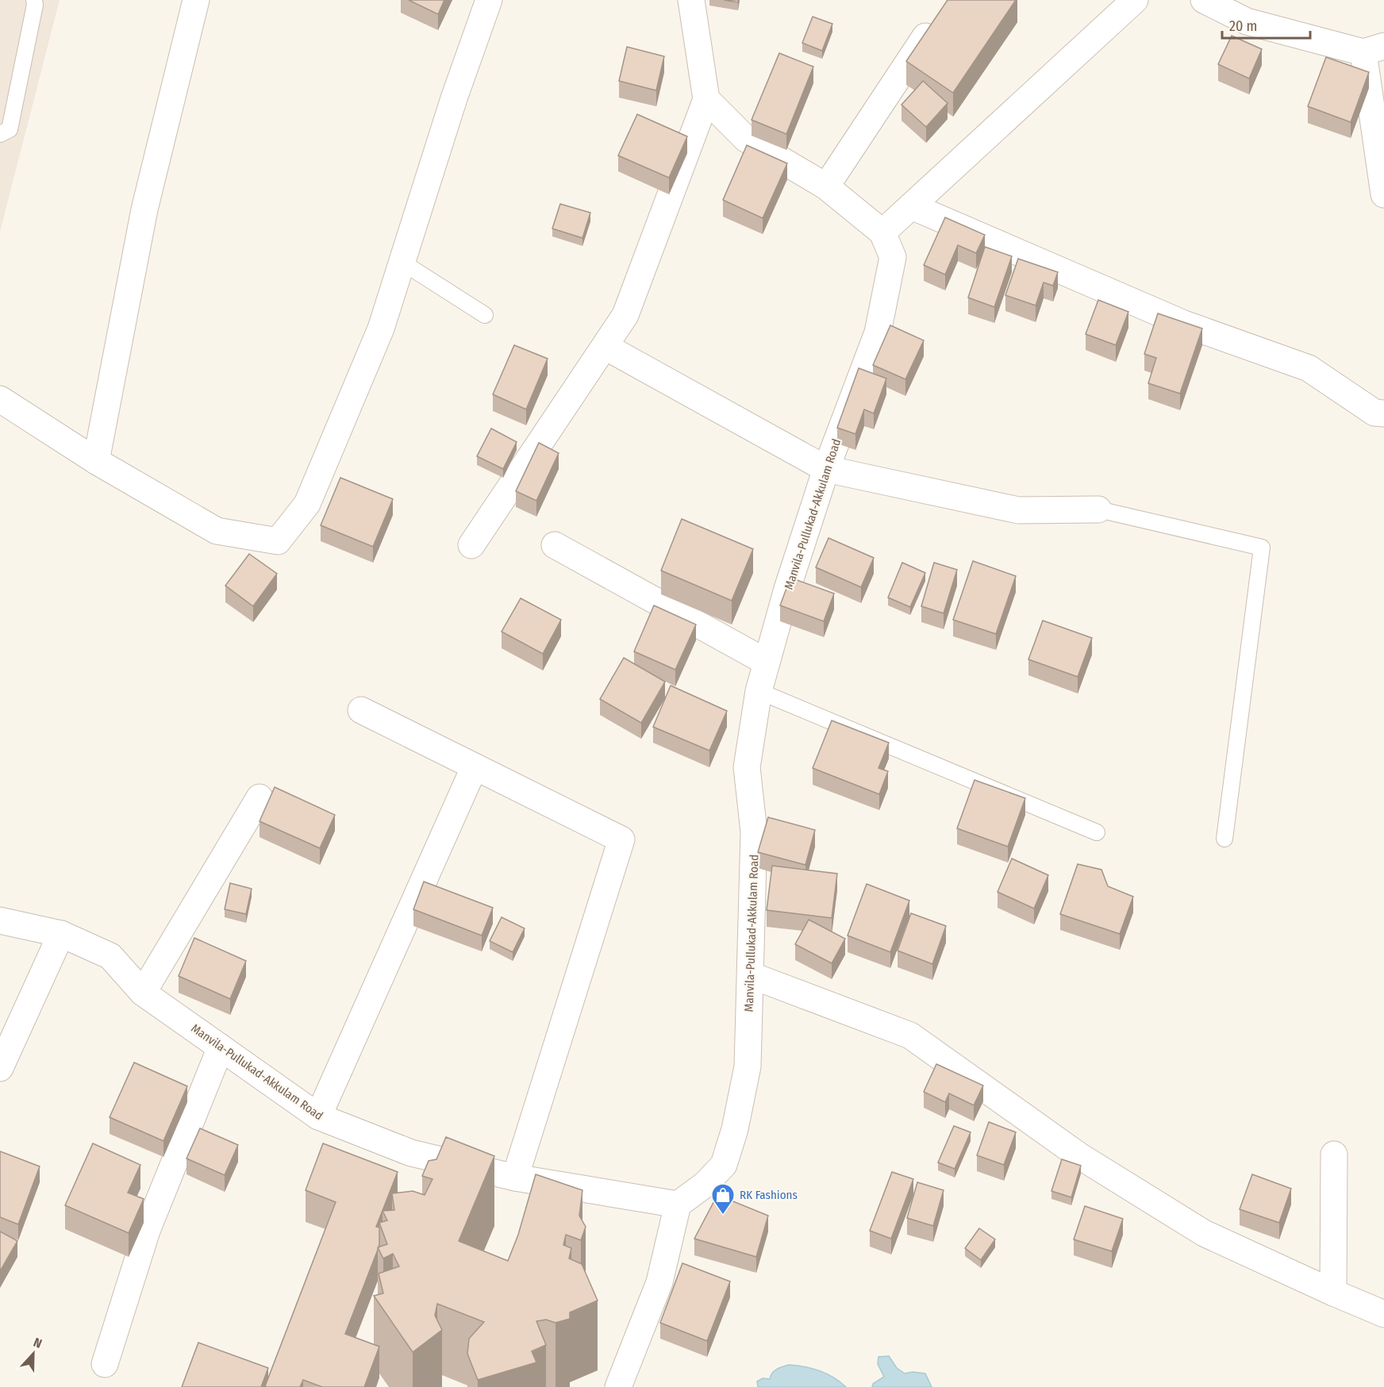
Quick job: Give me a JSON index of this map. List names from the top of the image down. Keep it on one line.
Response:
{"streets":{"street":["Manvila-Pullukad-Akkulam Road"]},"places":{"shop":["RK Fashions"]},"scale_bar":"20 m","north":"top"}
